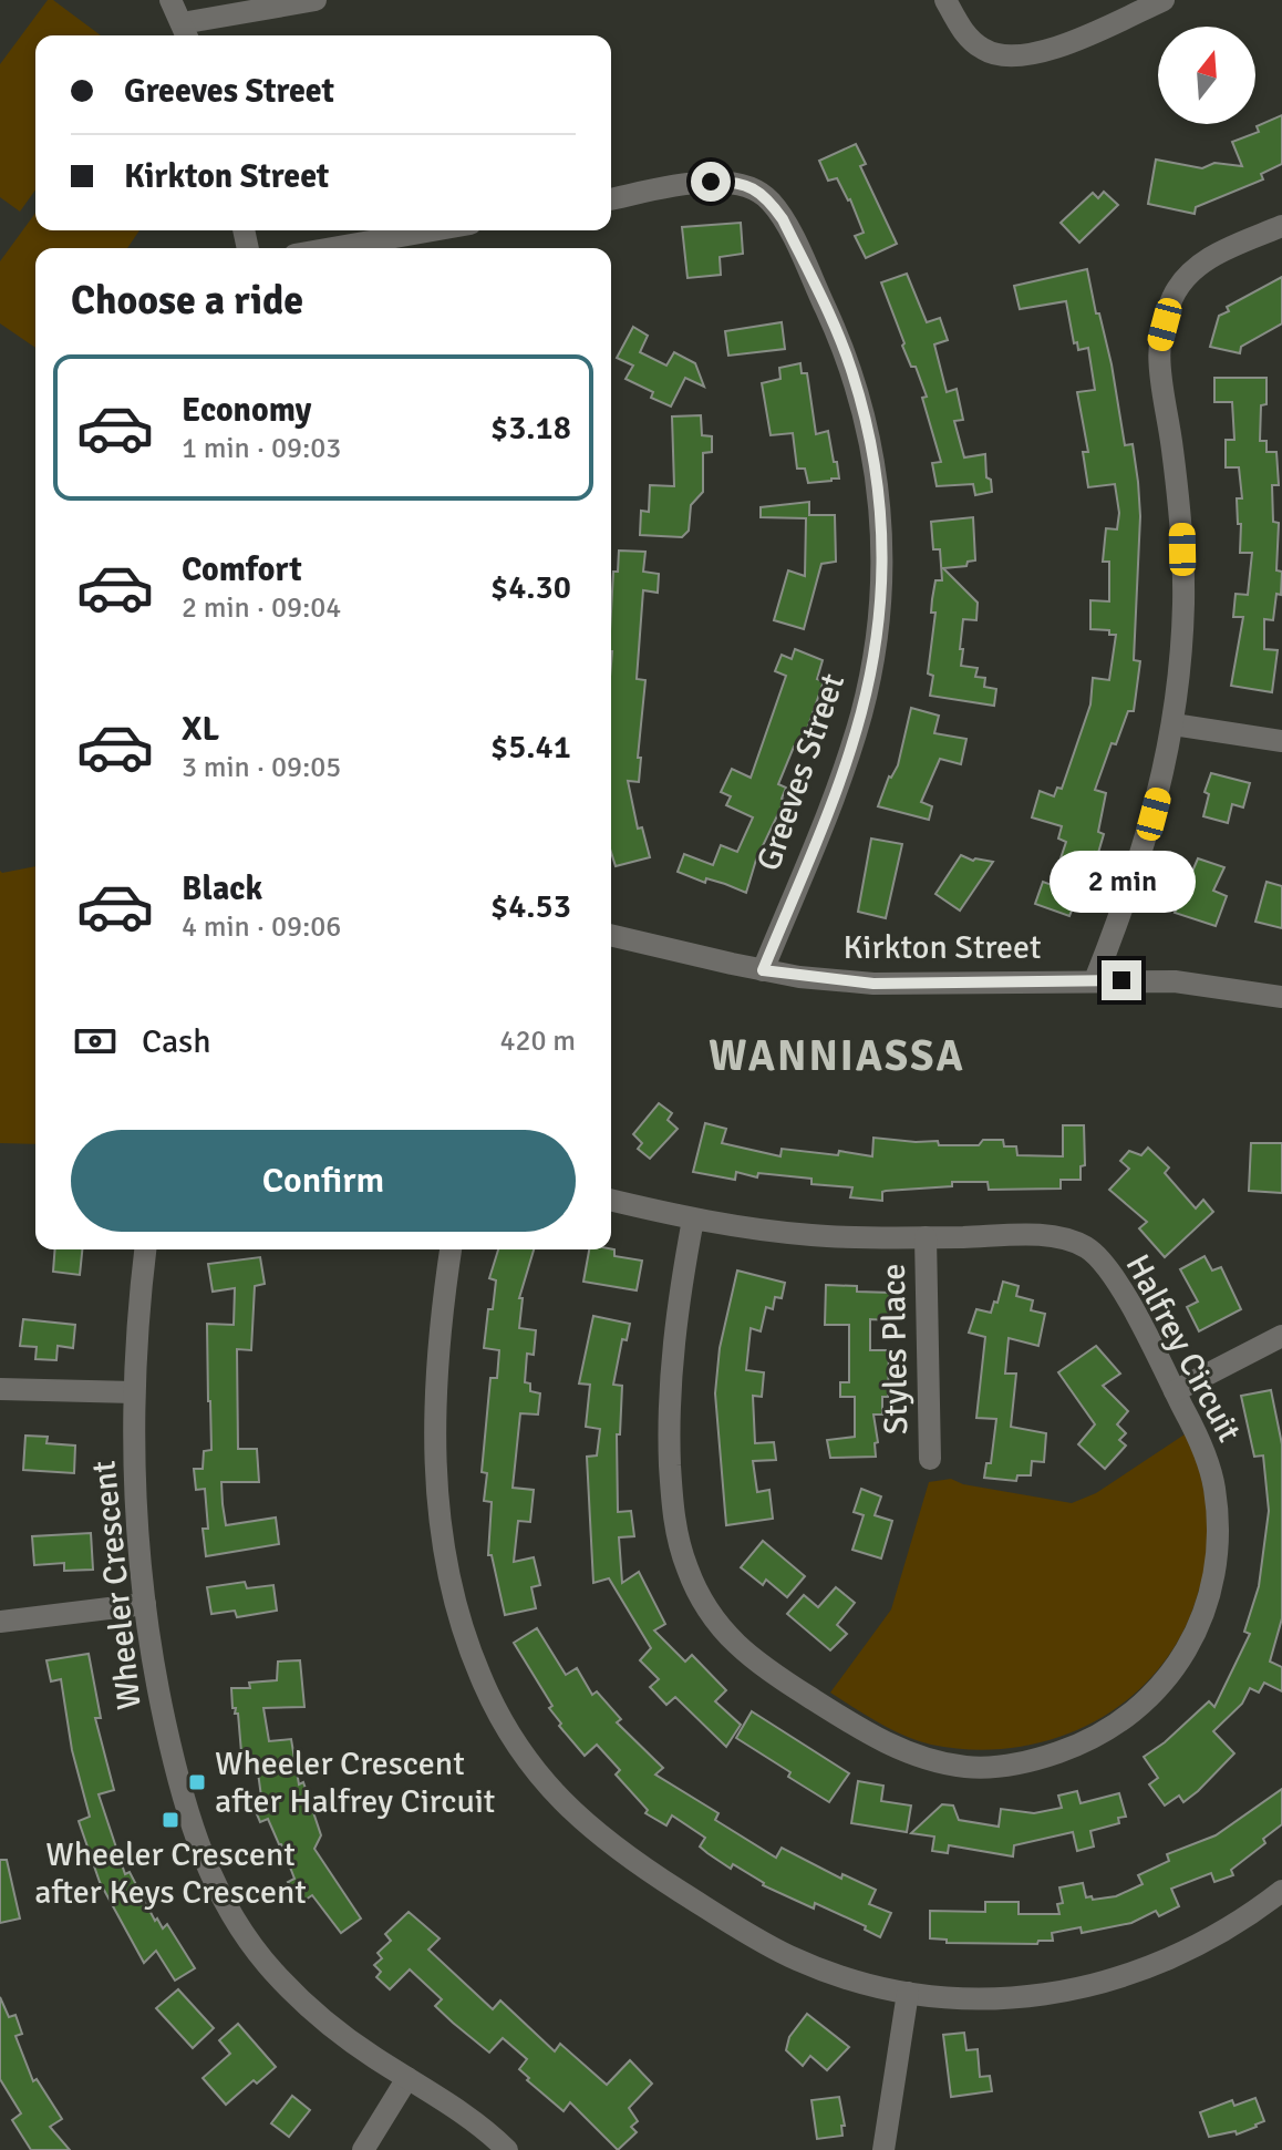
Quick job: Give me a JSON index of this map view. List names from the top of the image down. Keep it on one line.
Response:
{"streets":{"street":["Greeves Street","Kirkton Street","Halfrey Circuit","Styles Place","Wheeler Crescent"]},"crossings":[["Greeves Street","Kirkton Street"],["Halfrey Circuit","Styles Place"]],"districts":["WANNIASSA"],"places":{"transit":["Wheeler Crescent after Halfrey Circuit","Wheeler Crescent after Keys Crescent"]},"north":"top","page":{"banner":["Greeves Street","Kirkton Street"],"heading":"Choose a ride","list":[{"name":"Economy","note":"1 min · 09:03","value":"$3.18"},{"name":"Comfort","note":"2 min · 09:04","value":"$4.30"},{"name":"XL","note":"3 min · 09:05","value":"$5.41"},{"name":"Black","note":"4 min · 09:06","value":"$4.53"}],"bubble":"2 min","pay":["Cash","420 m"],"buttons":"Confirm"}}
